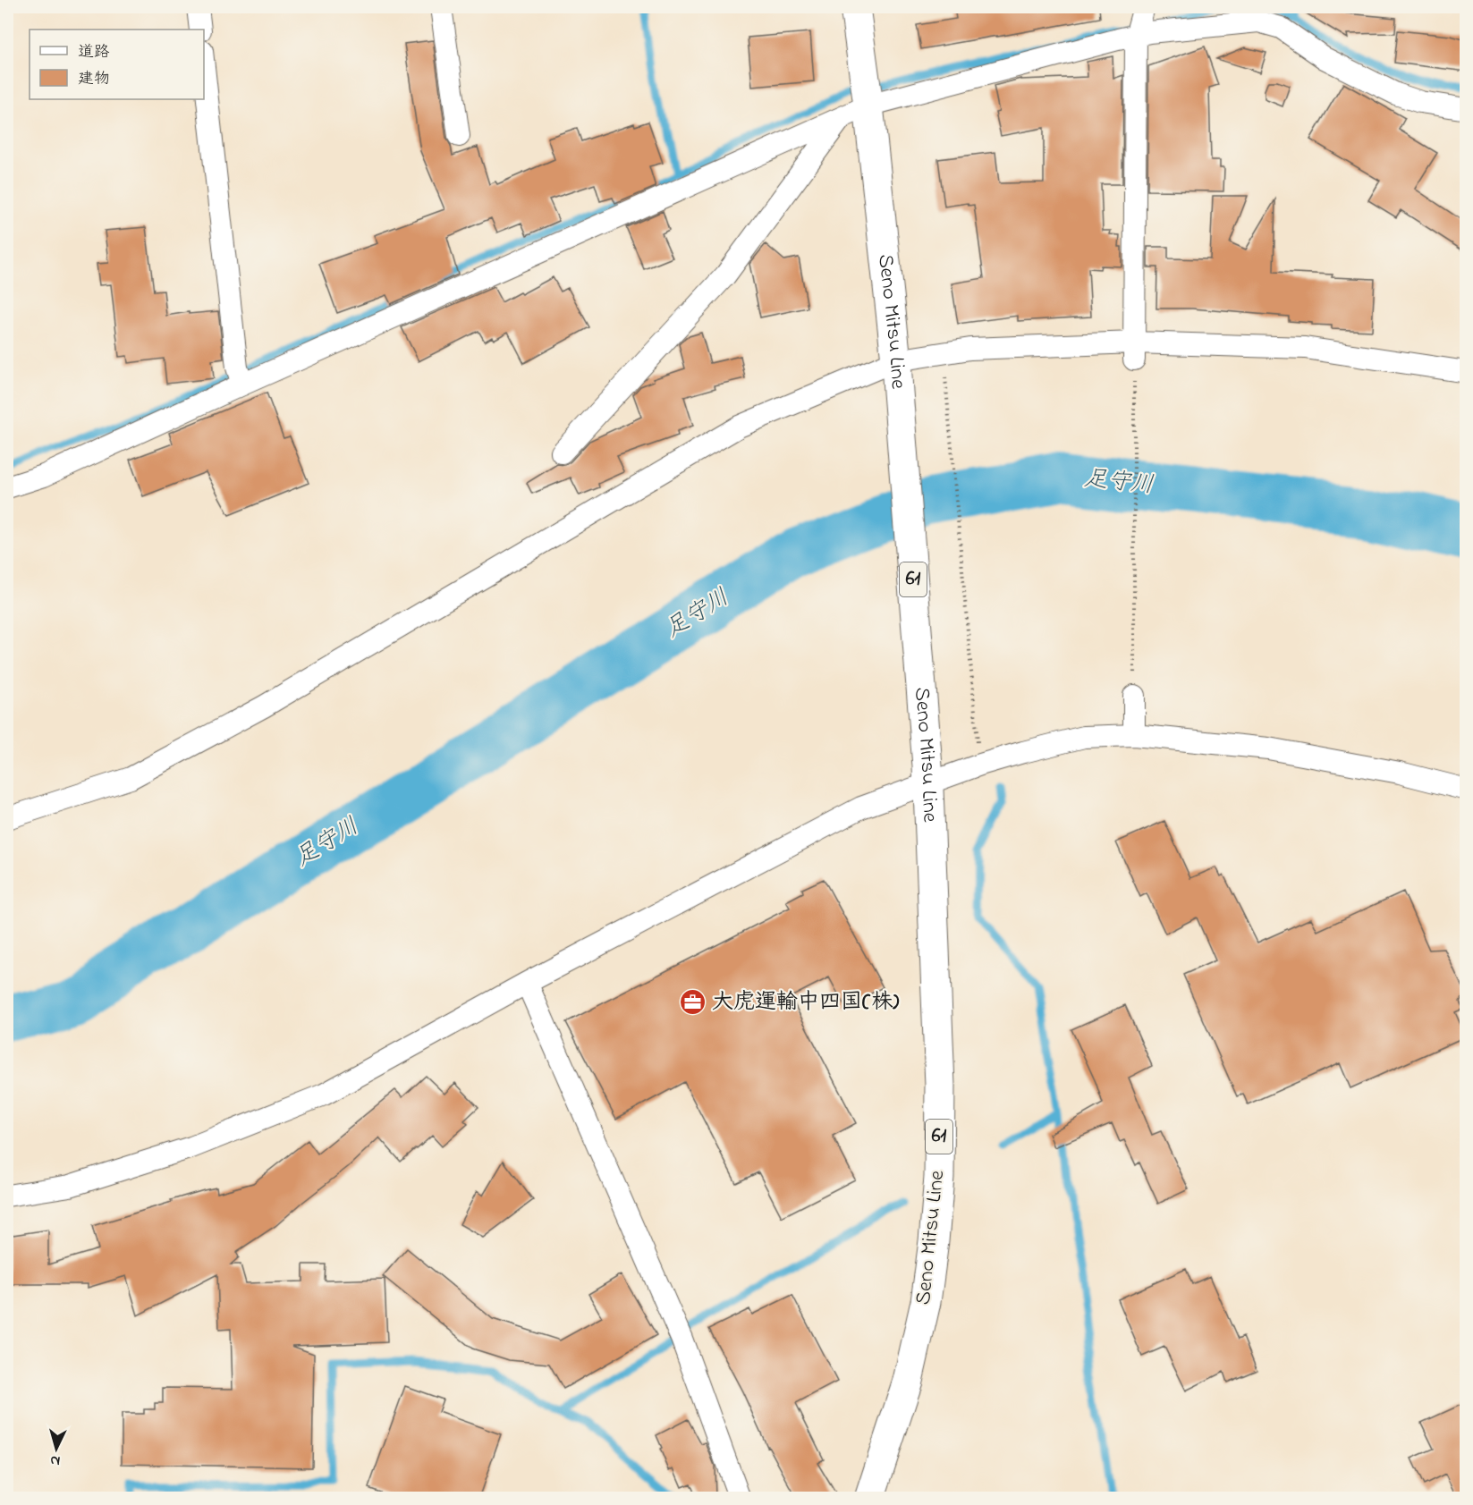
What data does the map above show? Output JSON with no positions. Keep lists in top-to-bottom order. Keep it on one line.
{"streets":{"main road":["Seno Mitsu Line","61"]},"water":["足守川"],"places":{"office":["大虎運輸中四国(株)"]},"legend":["道路","建物"],"north":"bottom"}
